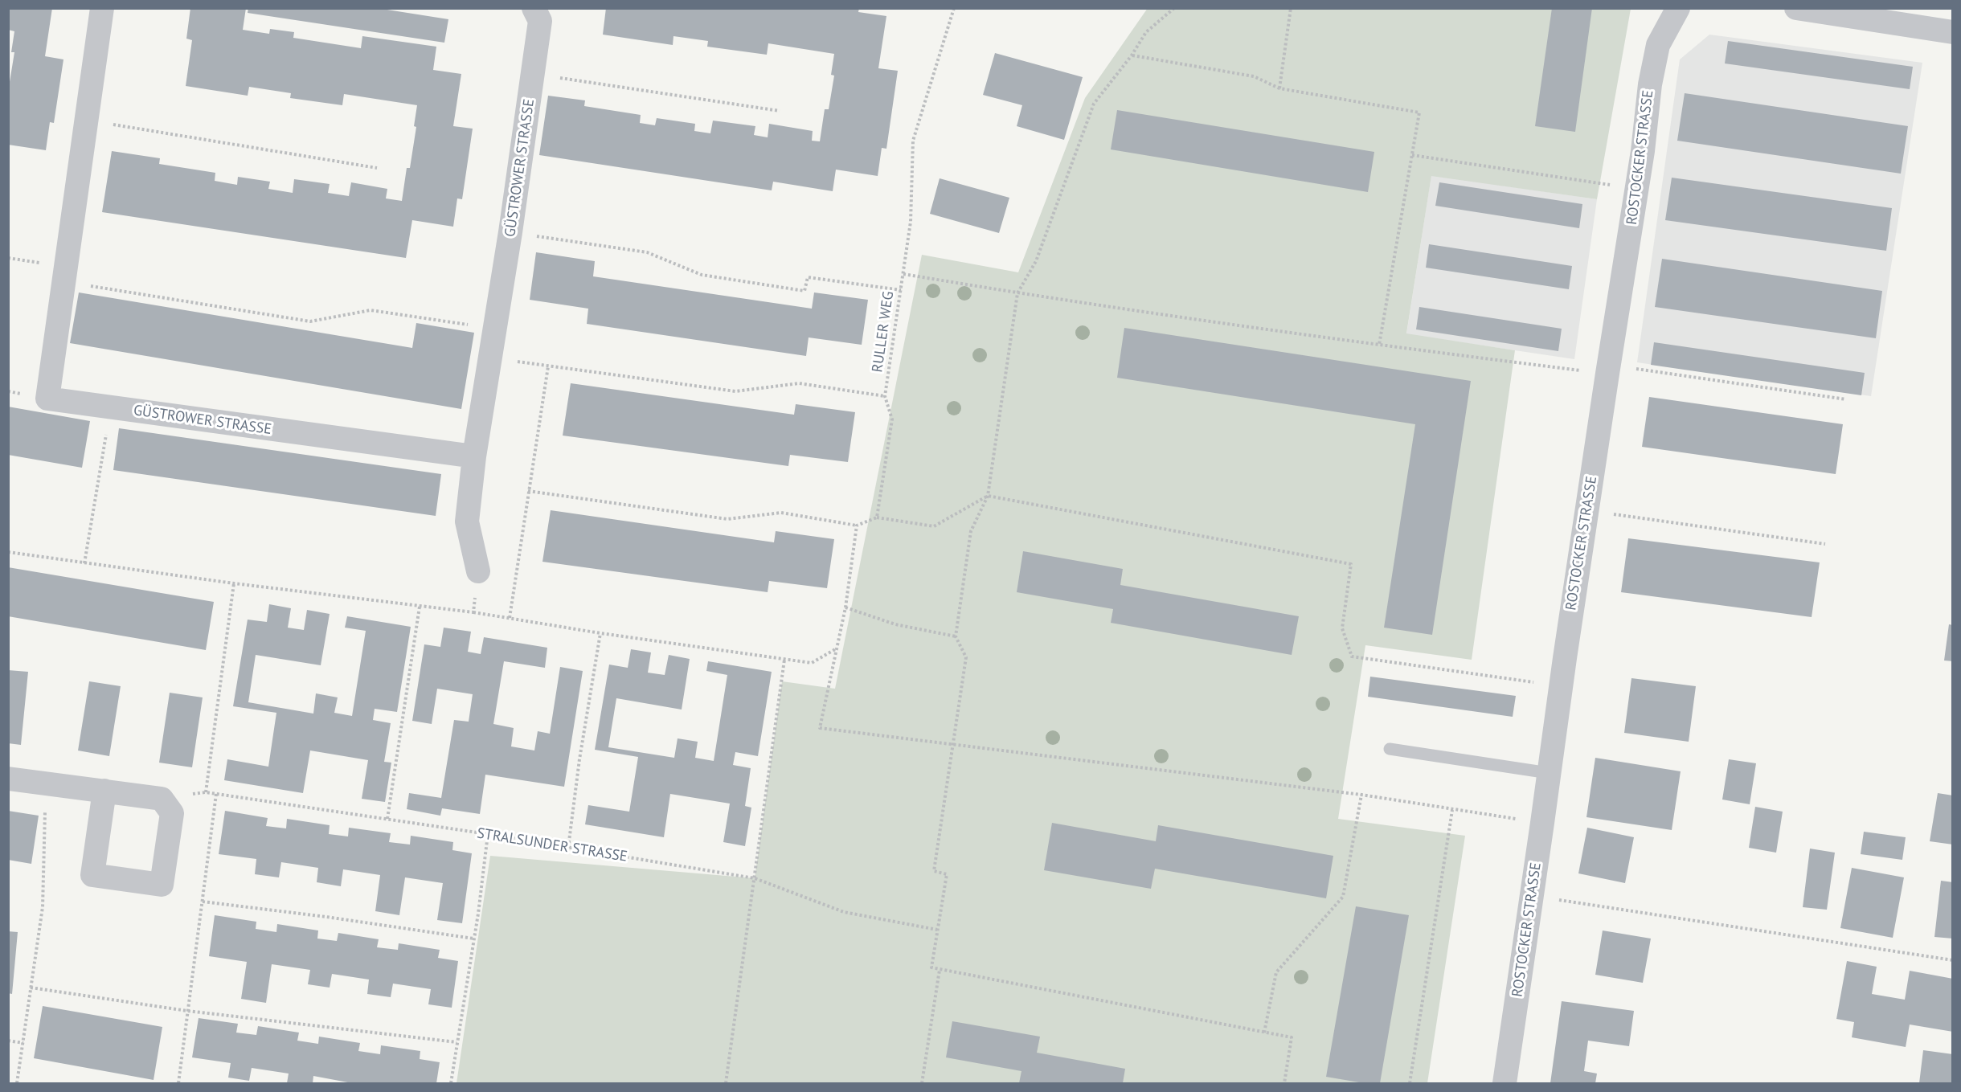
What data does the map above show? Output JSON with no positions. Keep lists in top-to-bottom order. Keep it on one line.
{"streets":{"street":["ROSTOCKER STRASSE","GÜSTROWER STRASSE"],"path":["RULLER WEG","STRALSUNDER STRASSE"]}}
